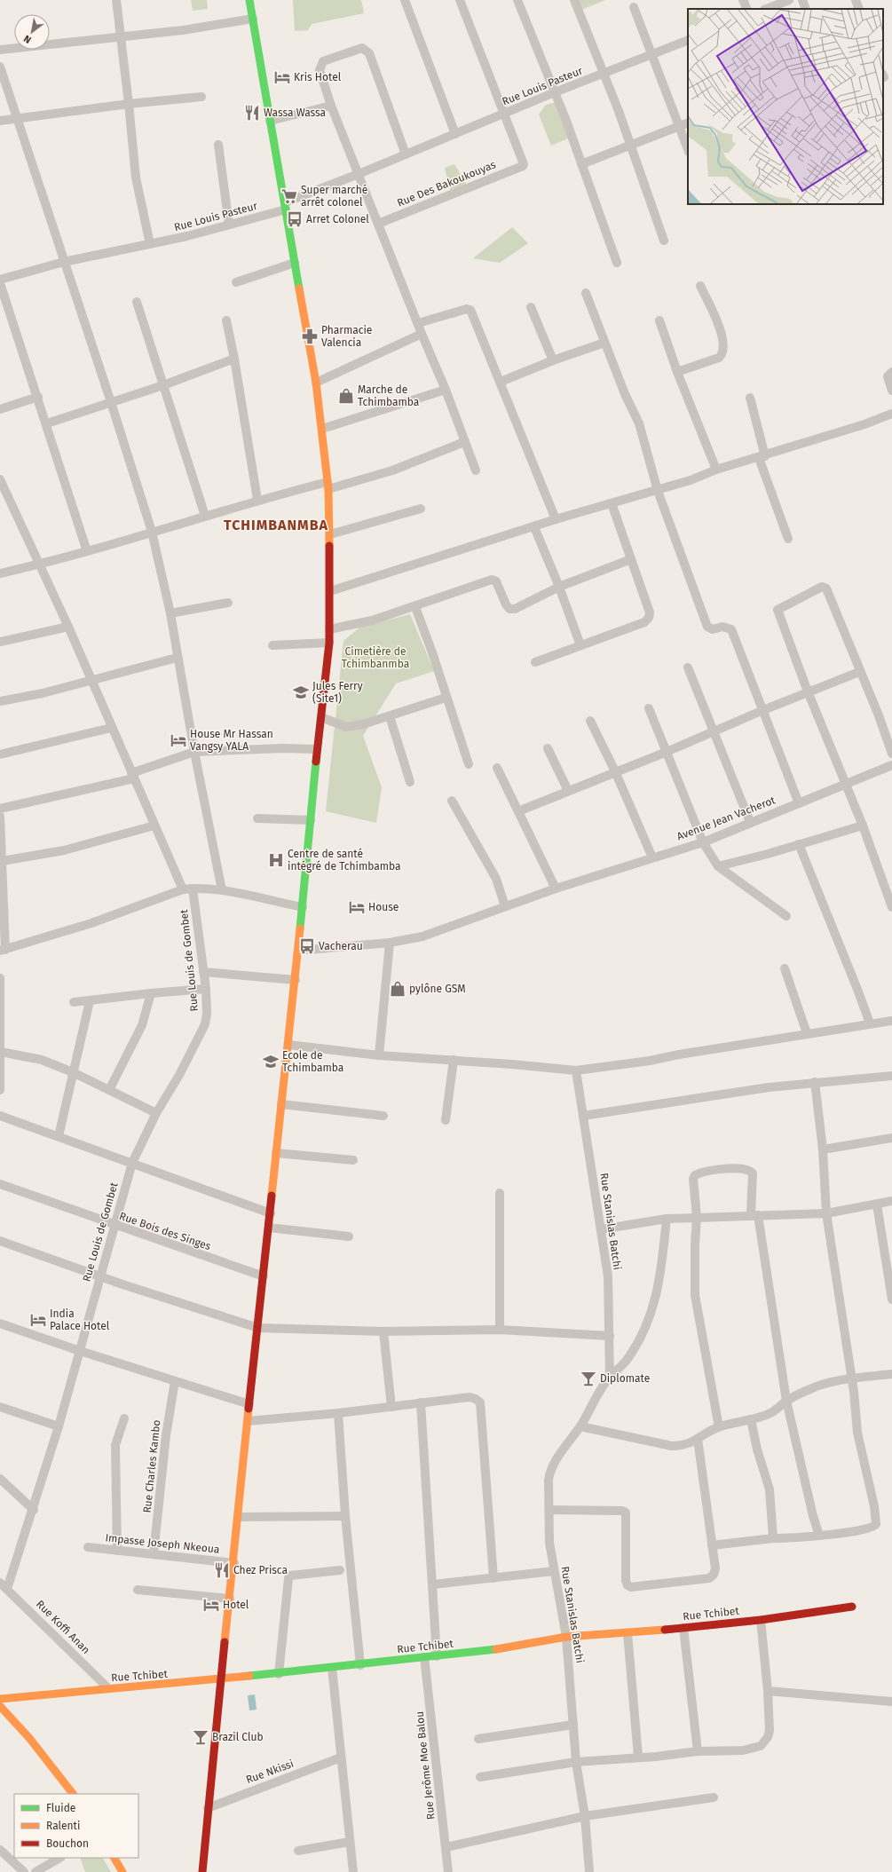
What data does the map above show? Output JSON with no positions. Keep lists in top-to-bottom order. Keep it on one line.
{"streets":{"main road":["Rue Tchibet"],"street":["Rue Louis Pasteur","Rue Des Bakoukouyas","Avenue Jean Vacherot","Rue Louis de Gombet","Rue Stanislas Batchi","Rue Bois des Singes","Rue Charles Kambo","Impasse Joseph Nkeoua","Rue Koffi Anan","Rue Jerôme Moe Balou","Rue Nkissi"]},"crossings":[["Rue Louis Pasteur","Rue Des Bakoukouyas"],["Rue Louis de Gombet","Rue Bois des Singes"],["Rue Louis de Gombet","Rue Koffi Anan"],["Rue Stanislas Batchi","Rue Tchibet"],["Rue Charles Kambo","Impasse Joseph Nkeoua"],["Rue Tchibet","Rue Koffi Anan"],["Rue Tchibet","Rue Jerôme Moe Balou"]],"districts":["TCHIMBANMBA"],"parks":["Cimetière de Tchimbanmba"],"places":{"hotel":["Kris Hotel","House Mr Hassan Vangsy YALA","House","India Palace Hotel","Hotel"],"restaurant":["Wassa Wassa","Chez Prisca"],"supermarket":["Super marché arrêt colonel"],"bus stop":["Arret Colonel","Vacherau"],"pharmacy":["Pharmacie Valencia"],"shop":["Marche de Tchimbamba","pylône GSM"],"school or university":["Jules Ferry (Site1)","Ecole de Tchimbamba"],"hospital":["Centre de santé intégré de Tchimbamba"],"bar":["Diplomate","Brazil Club"]},"legend":["Fluide","Ralenti","Bouchon"],"north":"bottom left"}
